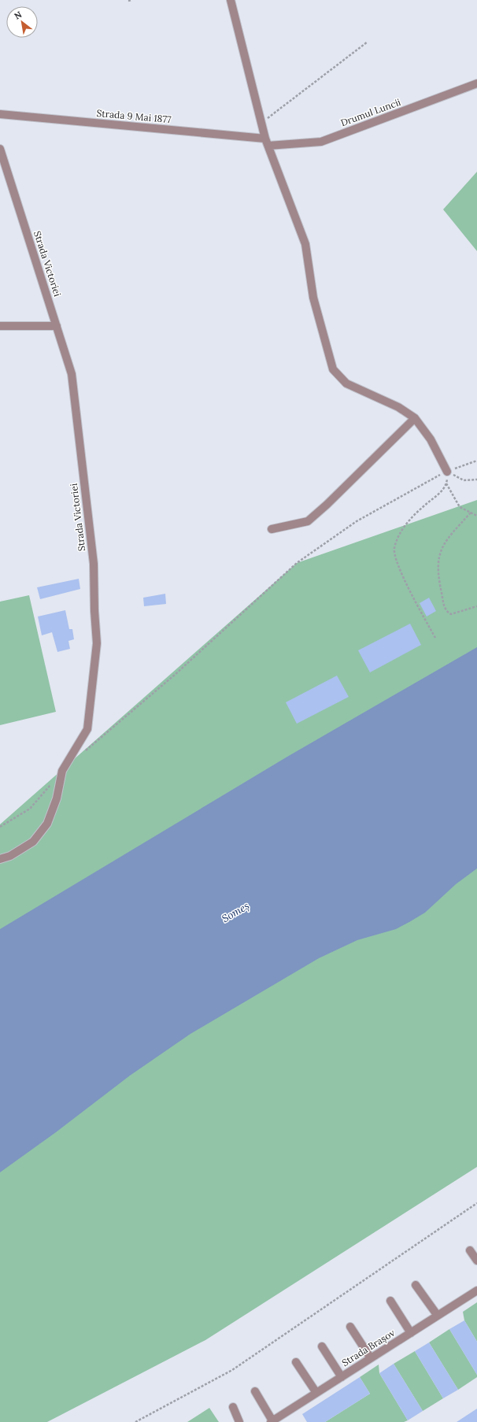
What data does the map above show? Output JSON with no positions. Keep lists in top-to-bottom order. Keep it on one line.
{"streets":{"street":["Drumul Luncii","Strada 9 Mai 1877","Strada Victoriei","Strada Brașov"]},"crossings":[["Drumul Luncii","Strada 9 Mai 1877"]],"water":["Someș"],"north":"top left"}
